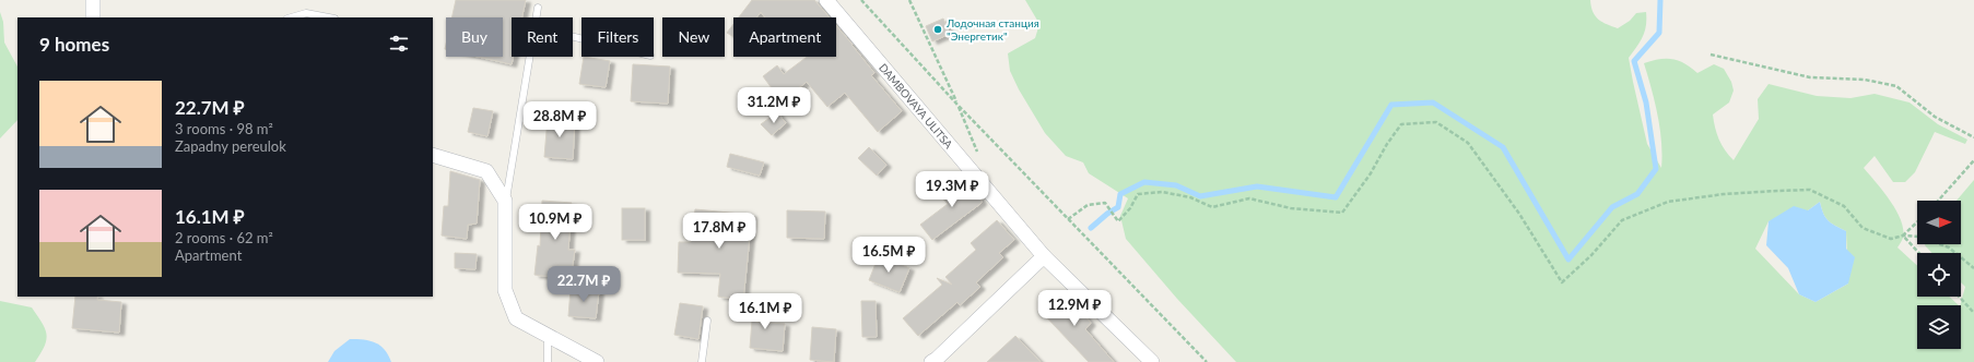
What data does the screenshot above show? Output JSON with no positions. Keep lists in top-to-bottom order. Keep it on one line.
{"streets":{"street":["DAMBOVAYA ULITSA"]},"places":["Лодочная станция \"Энергетик\""],"north":"right","page":{"chip":["Buy","Rent","Filters","New","Apartment"],"heading":"9 homes","list":[{"name":"22.7M ₽","note":"3 rooms · 98 m² · Zapadny pereulok"},{"name":"16.1M ₽","note":"2 rooms · 62 m² · Apartment"}],"price":["31.2M ₽","28.8M ₽","19.3M ₽","10.9M ₽","17.8M ₽","16.5M ₽","22.7M ₽","12.9M ₽","16.1M ₽"]}}
